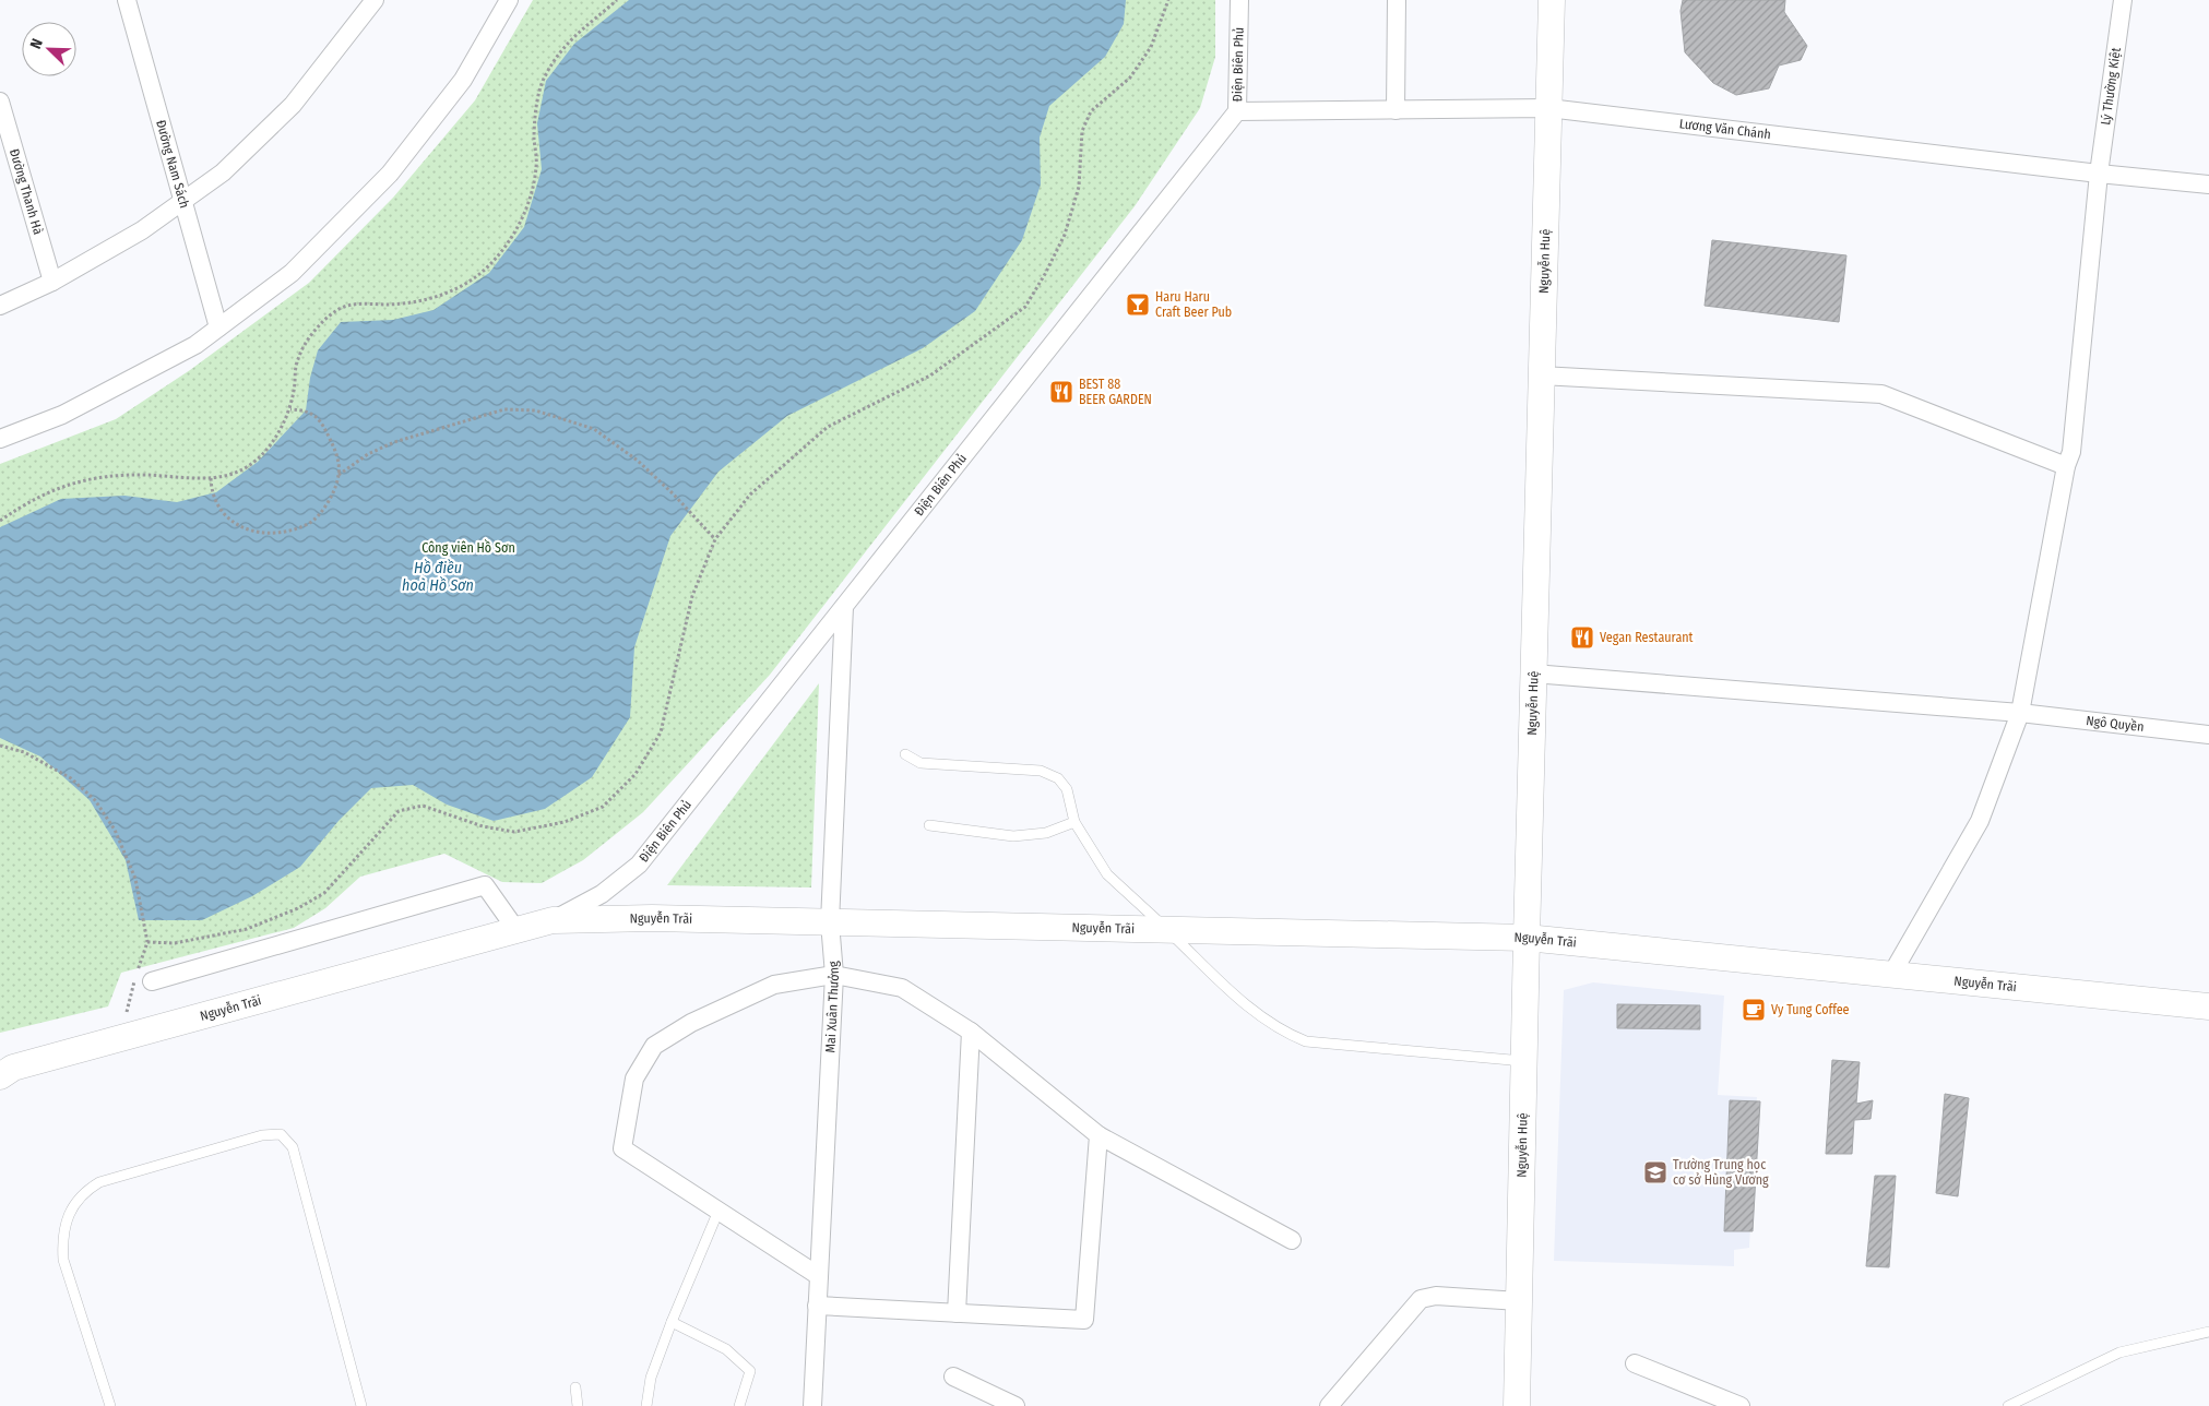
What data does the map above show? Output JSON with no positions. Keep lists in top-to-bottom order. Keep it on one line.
{"streets":{"street":["Điện Biên Phủ","Lý Thường Kiệt","Lương Văn Chánh","Đường Nam Sách","Đường Thanh Hà","Nguyễn Huệ","Ngô Quyền","Nguyễn Trãi","Mai Xuân Thưởng"]},"crossings":[["Điện Biên Phủ","Lương Văn Chánh"],["Điện Biên Phủ","Nguyễn Trãi"],["Điện Biên Phủ","Mai Xuân Thưởng"],["Lý Thường Kiệt","Lương Văn Chánh"],["Lý Thường Kiệt","Ngô Quyền"],["Lý Thường Kiệt","Nguyễn Trãi"],["Lương Văn Chánh","Nguyễn Huệ"],["Nguyễn Huệ","Ngô Quyền"],["Nguyễn Huệ","Nguyễn Trãi"],["Nguyễn Trãi","Mai Xuân Thưởng"]],"water":["Hồ điều hoà Hồ Sơn"],"parks":["Công viên Hồ Sơn"],"places":{"bar":["Haru Haru Craft Beer Pub"],"restaurant":["BEST 88 BEER GARDEN","Vegan Restaurant"],"cafe":["Vy Tung Coffee"],"school or university":["Trường Trung học cơ sở Hùng Vương"]},"north":"top left"}
